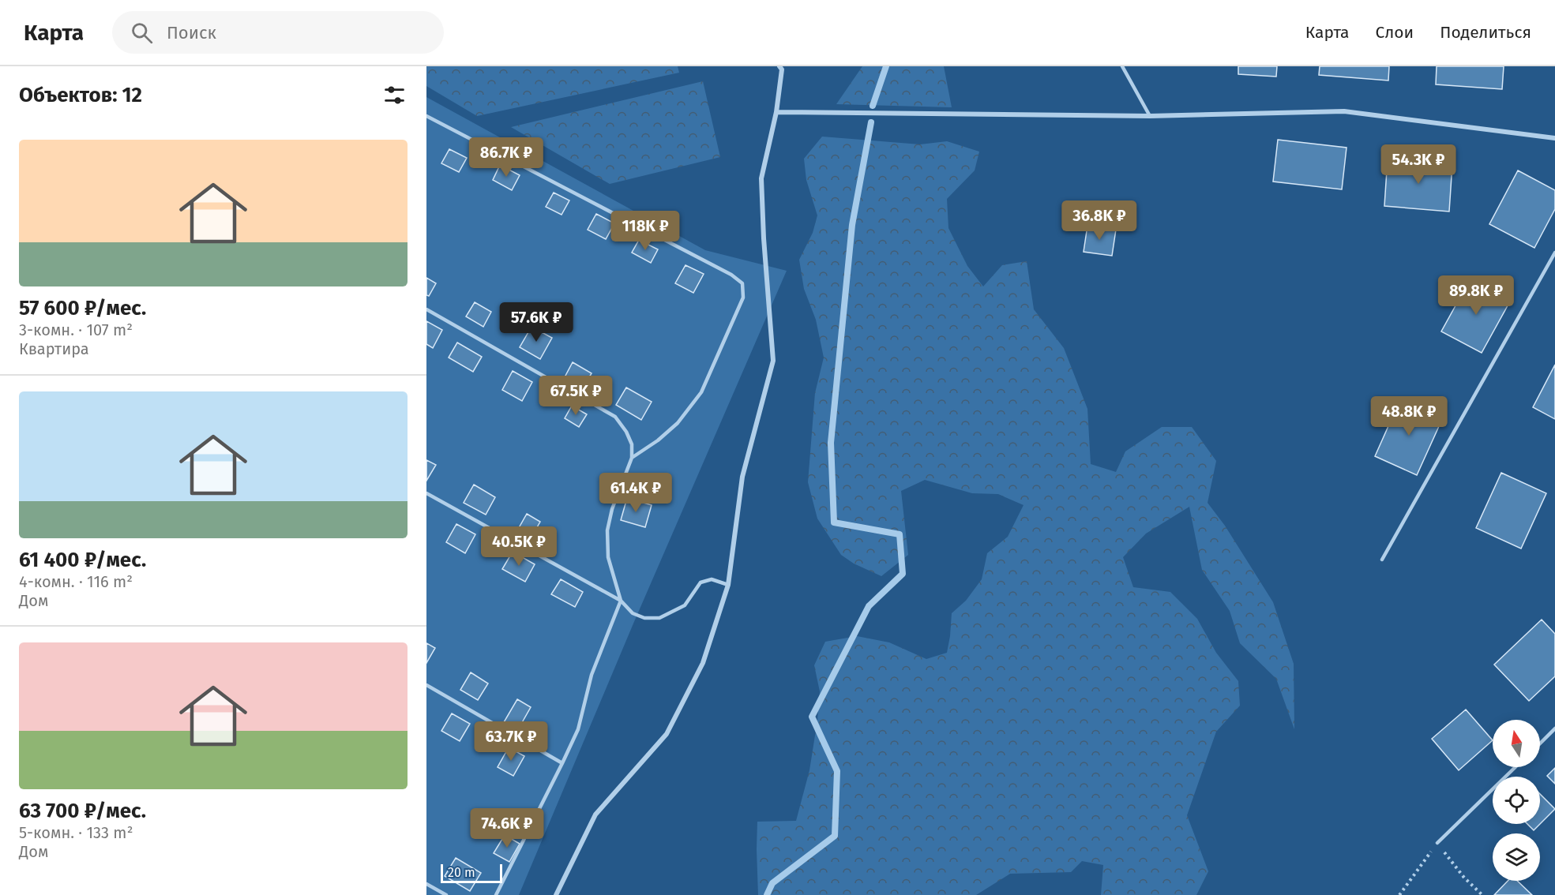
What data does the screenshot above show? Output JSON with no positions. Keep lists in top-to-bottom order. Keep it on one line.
{"scale_bar":"20 m","north":"top","page":{"header":"Карта","search":"Поиск","nav":["Карта","Слои","Поделиться"],"heading":"Объектов: 12","list":[{"name":"57 600 ₽/мес.","note":"3-комн. · 107 m² · Квартира"},{"name":"61 400 ₽/мес.","note":"4-комн. · 116 m² · Дом"},{"name":"63 700 ₽/мес.","note":"5-комн. · 133 m² · Дом"}],"price":["86.7K ₽","54.3K ₽","36.8K ₽","118K ₽","89.8K ₽","57.6K ₽","67.5K ₽","48.8K ₽","61.4K ₽","40.5K ₽","63.7K ₽","74.6K ₽"],"scale":"20 m"}}
